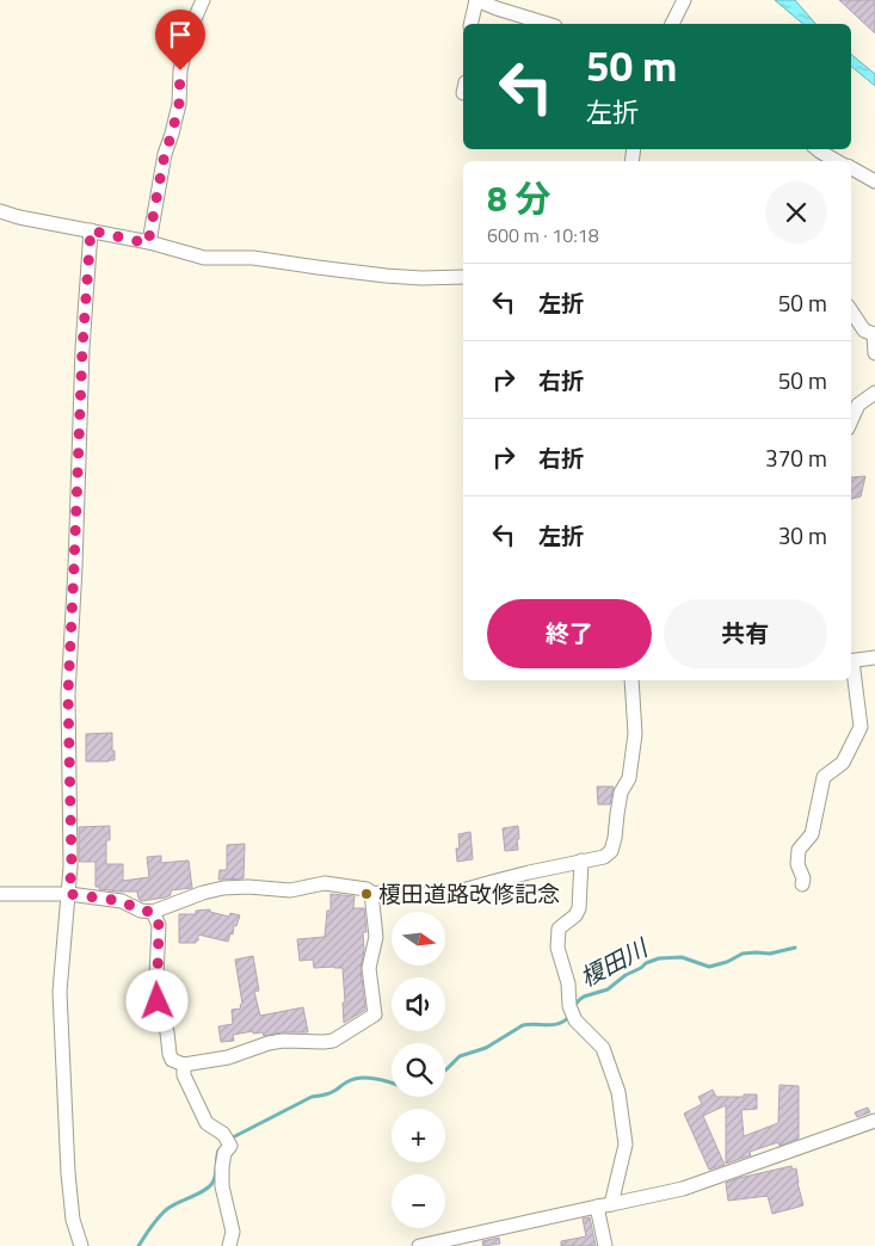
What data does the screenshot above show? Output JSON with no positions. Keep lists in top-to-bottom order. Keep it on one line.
{"water":["榎田川"],"places":["榎田道路改修記念"],"north":"right","page":{"turn":["50 m","左折"],"heading":["8 分","600 m · 10:18"],"list":[{"name":"左折","value":"50 m"},{"name":"右折","value":"50 m"},{"name":"右折","value":"370 m"},{"name":"左折","value":"30 m"}],"buttons":["終了","共有"],"map_buttons":["+","−"]}}
